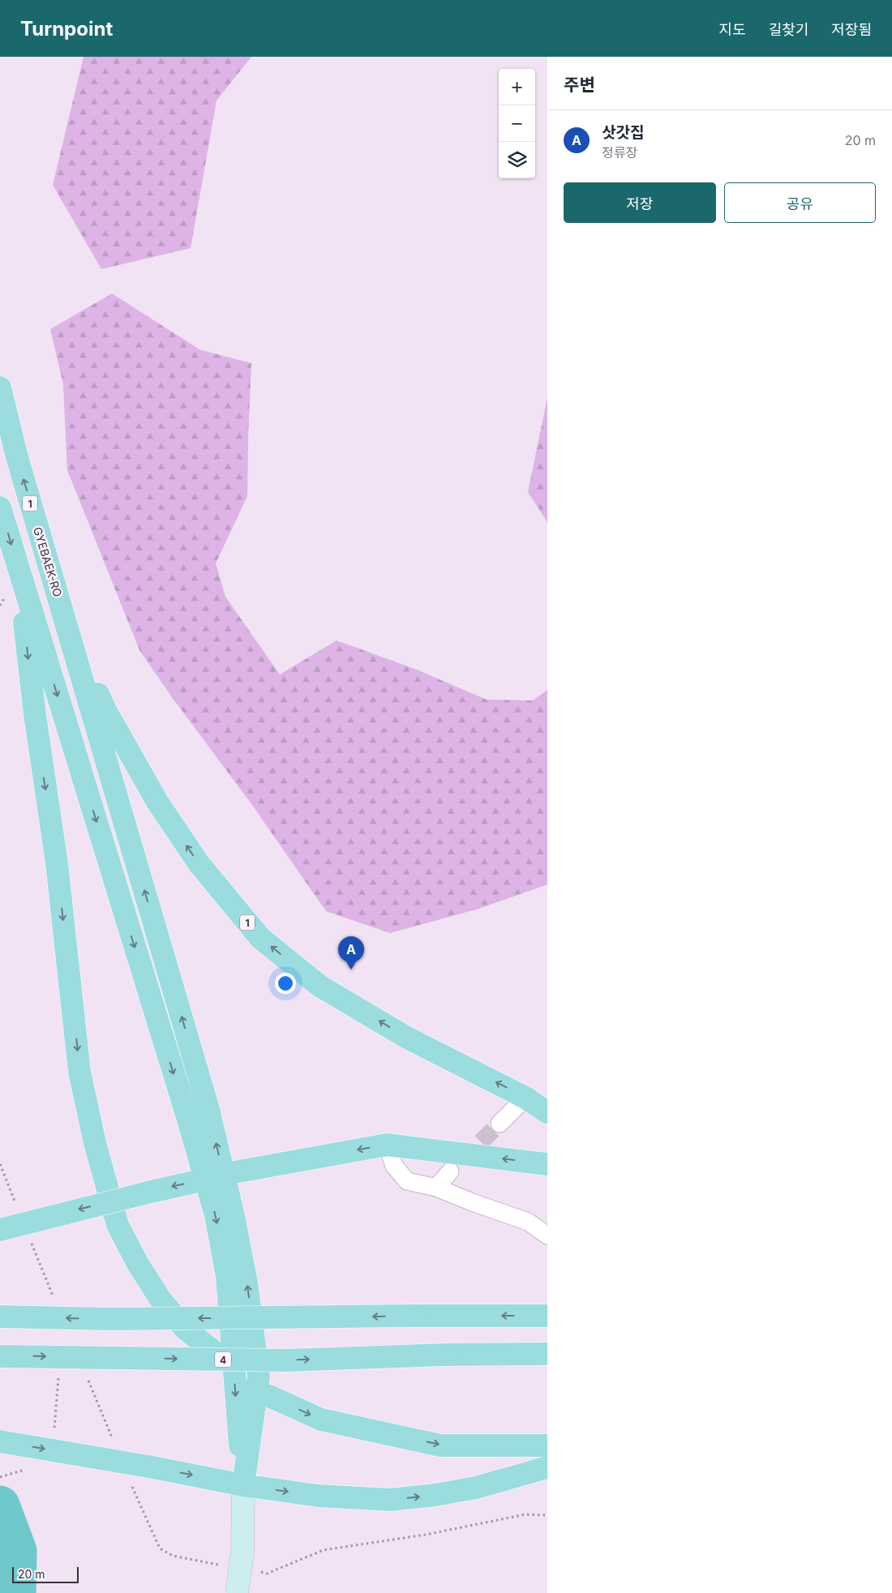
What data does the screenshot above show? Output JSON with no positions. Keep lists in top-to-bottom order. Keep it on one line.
{"streets":{"main road":["1","GYEBAEK-RO","4"]},"crossings":[["1","GYEBAEK-RO"]],"scale_bar":"20 m","page":{"header":"Turnpoint","nav":["지도","길찾기","저장됨"],"heading":"주변","map_buttons":["+","−"],"list":[{"mark":"A","name":"삿갓집","note":"정류장","value":"20 m"}],"buttons":["저장","공유"],"pins":"A","scale":"20 m"}}
